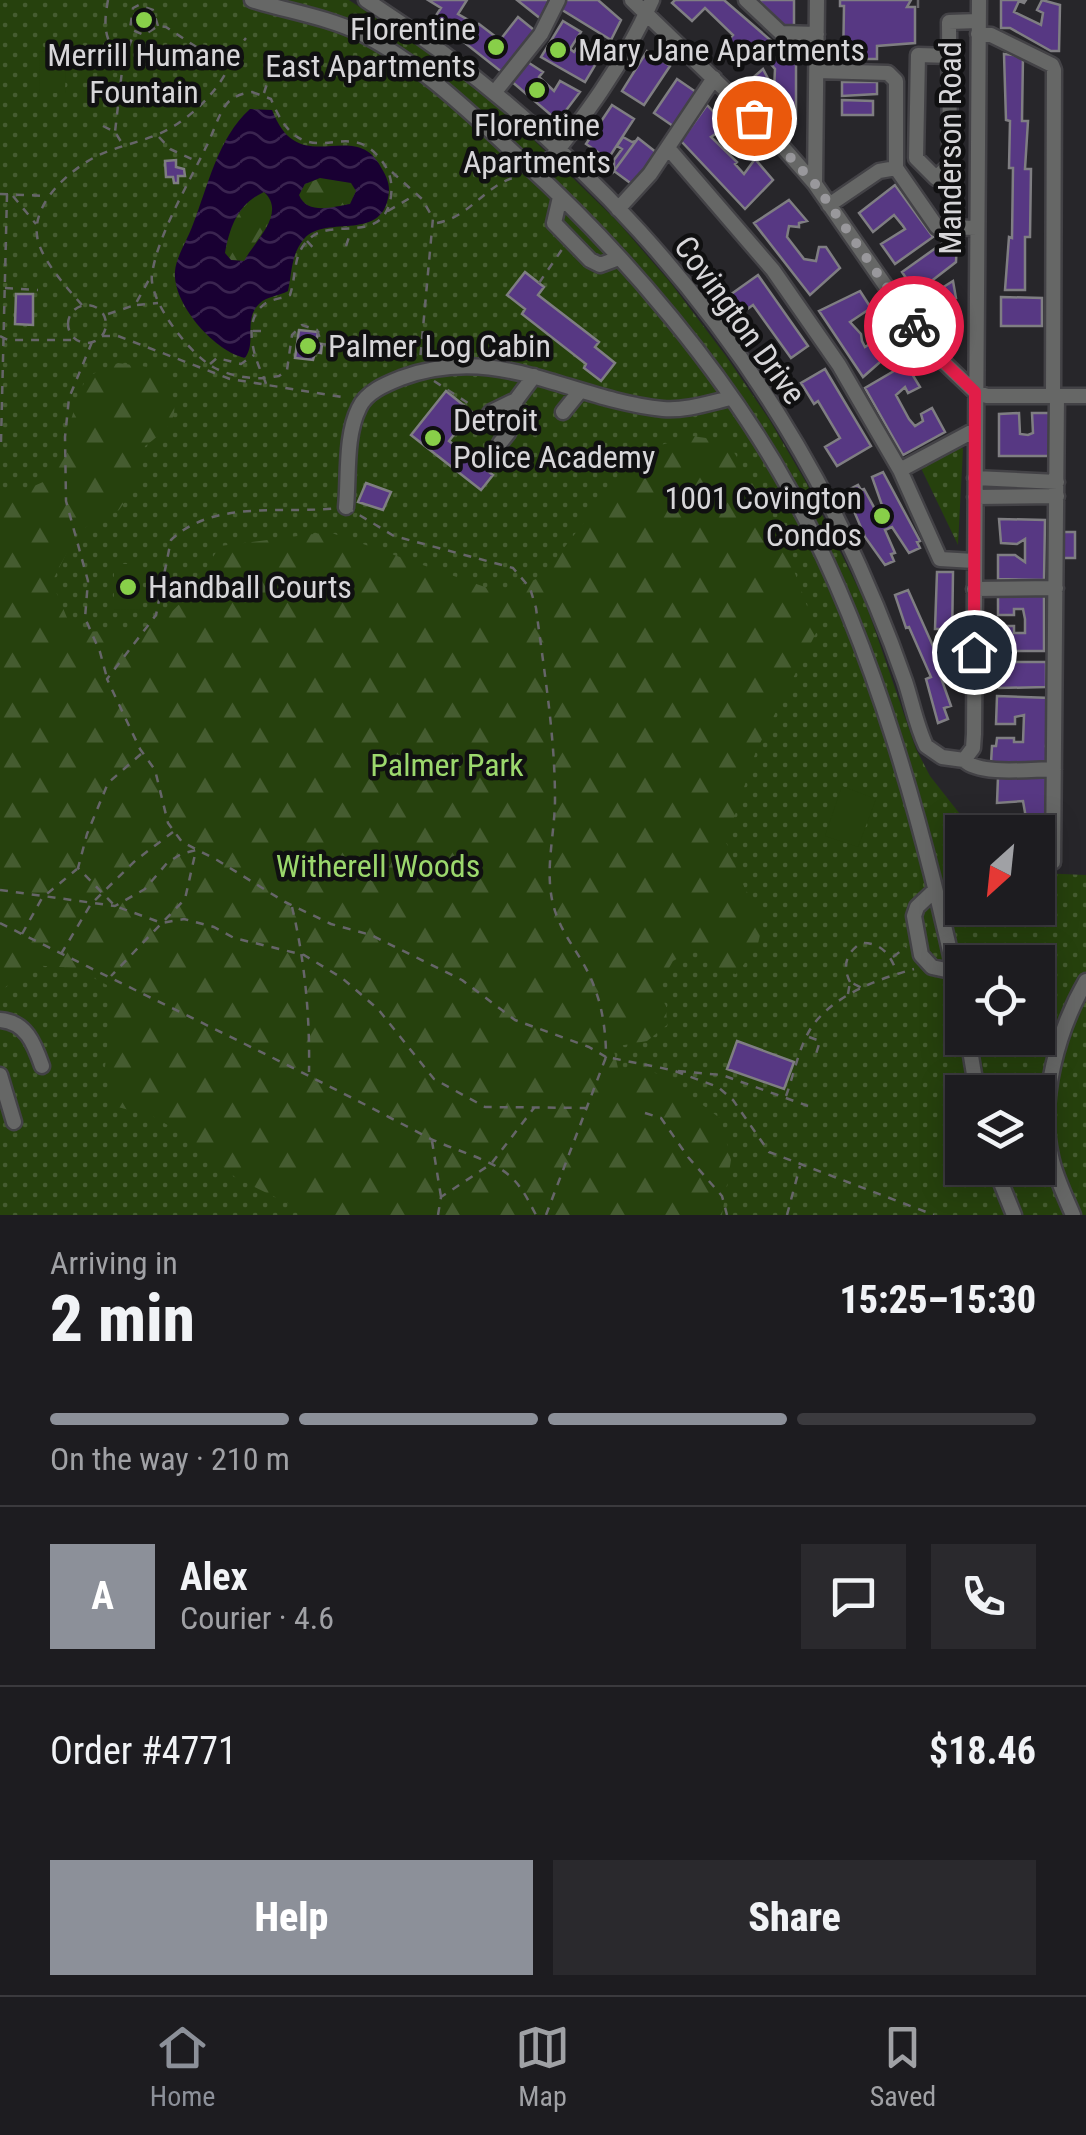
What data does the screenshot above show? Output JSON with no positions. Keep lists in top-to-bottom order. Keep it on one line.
{"streets":{"street":["Manderson Road","Covington Drive"]},"crossings":[["Manderson Road","Covington Drive"]],"parks":["Palmer Park","Witherell Woods"],"places":["Merrill Humane Fountain","Florentine East Apartments","Mary Jane Apartments","Florentine Apartments","Palmer Log Cabin","Detroit Police Academy","1001 Covington Condos","Handball Courts"],"north":"bottom left","page":{"heading":["2 min","Arriving in","15:25–15:30"],"panel":["Alex","Courier · 4.6","Order #4771","$18.46"],"bar":"On the way · 210 m","round":"A","buttons":["Help","Share"],"tabs":["Home","Map","Saved"]}}
